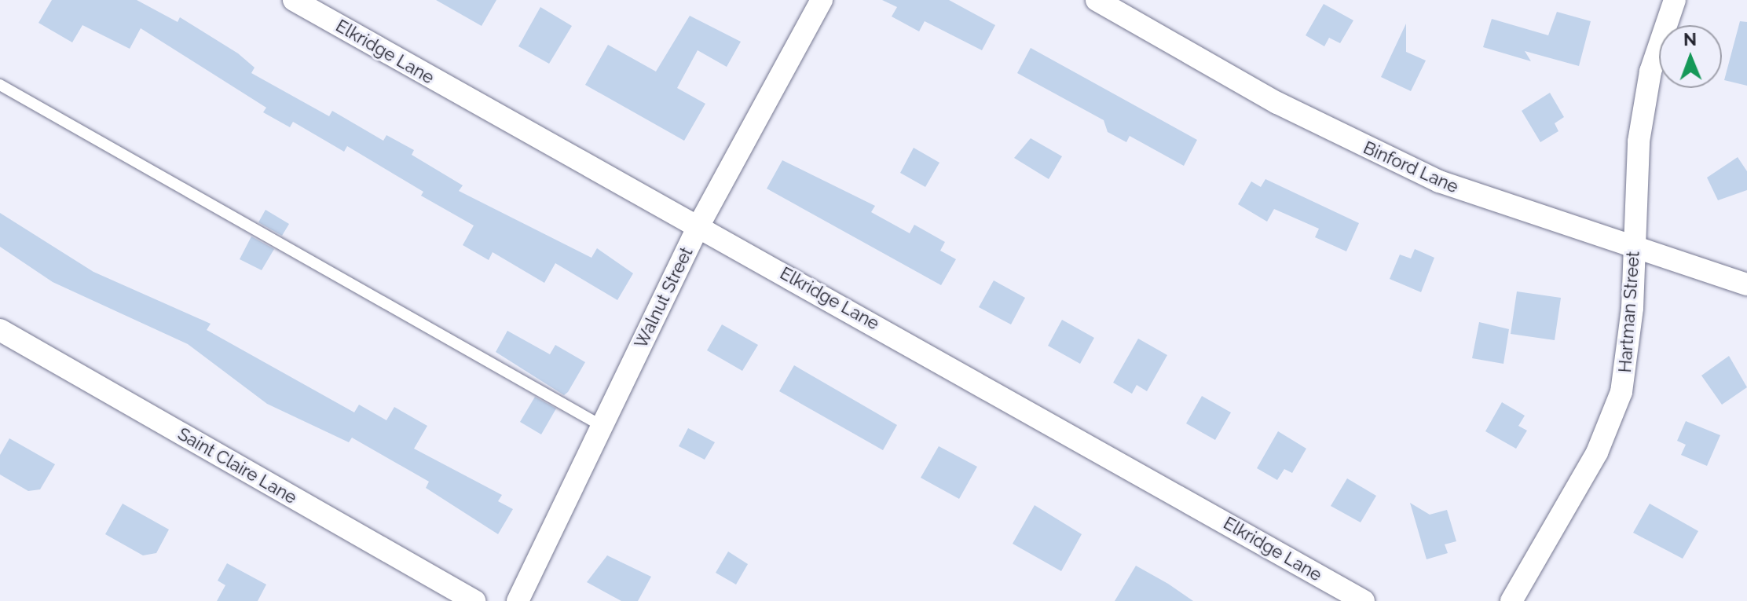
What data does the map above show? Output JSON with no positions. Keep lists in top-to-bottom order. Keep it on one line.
{"streets":{"street":["Elkridge Lane","Binford Lane","Walnut Street","Hartman Street","Saint Claire Lane"]},"crossings":[["Elkridge Lane","Walnut Street"],["Binford Lane","Hartman Street"]],"north":"top"}
